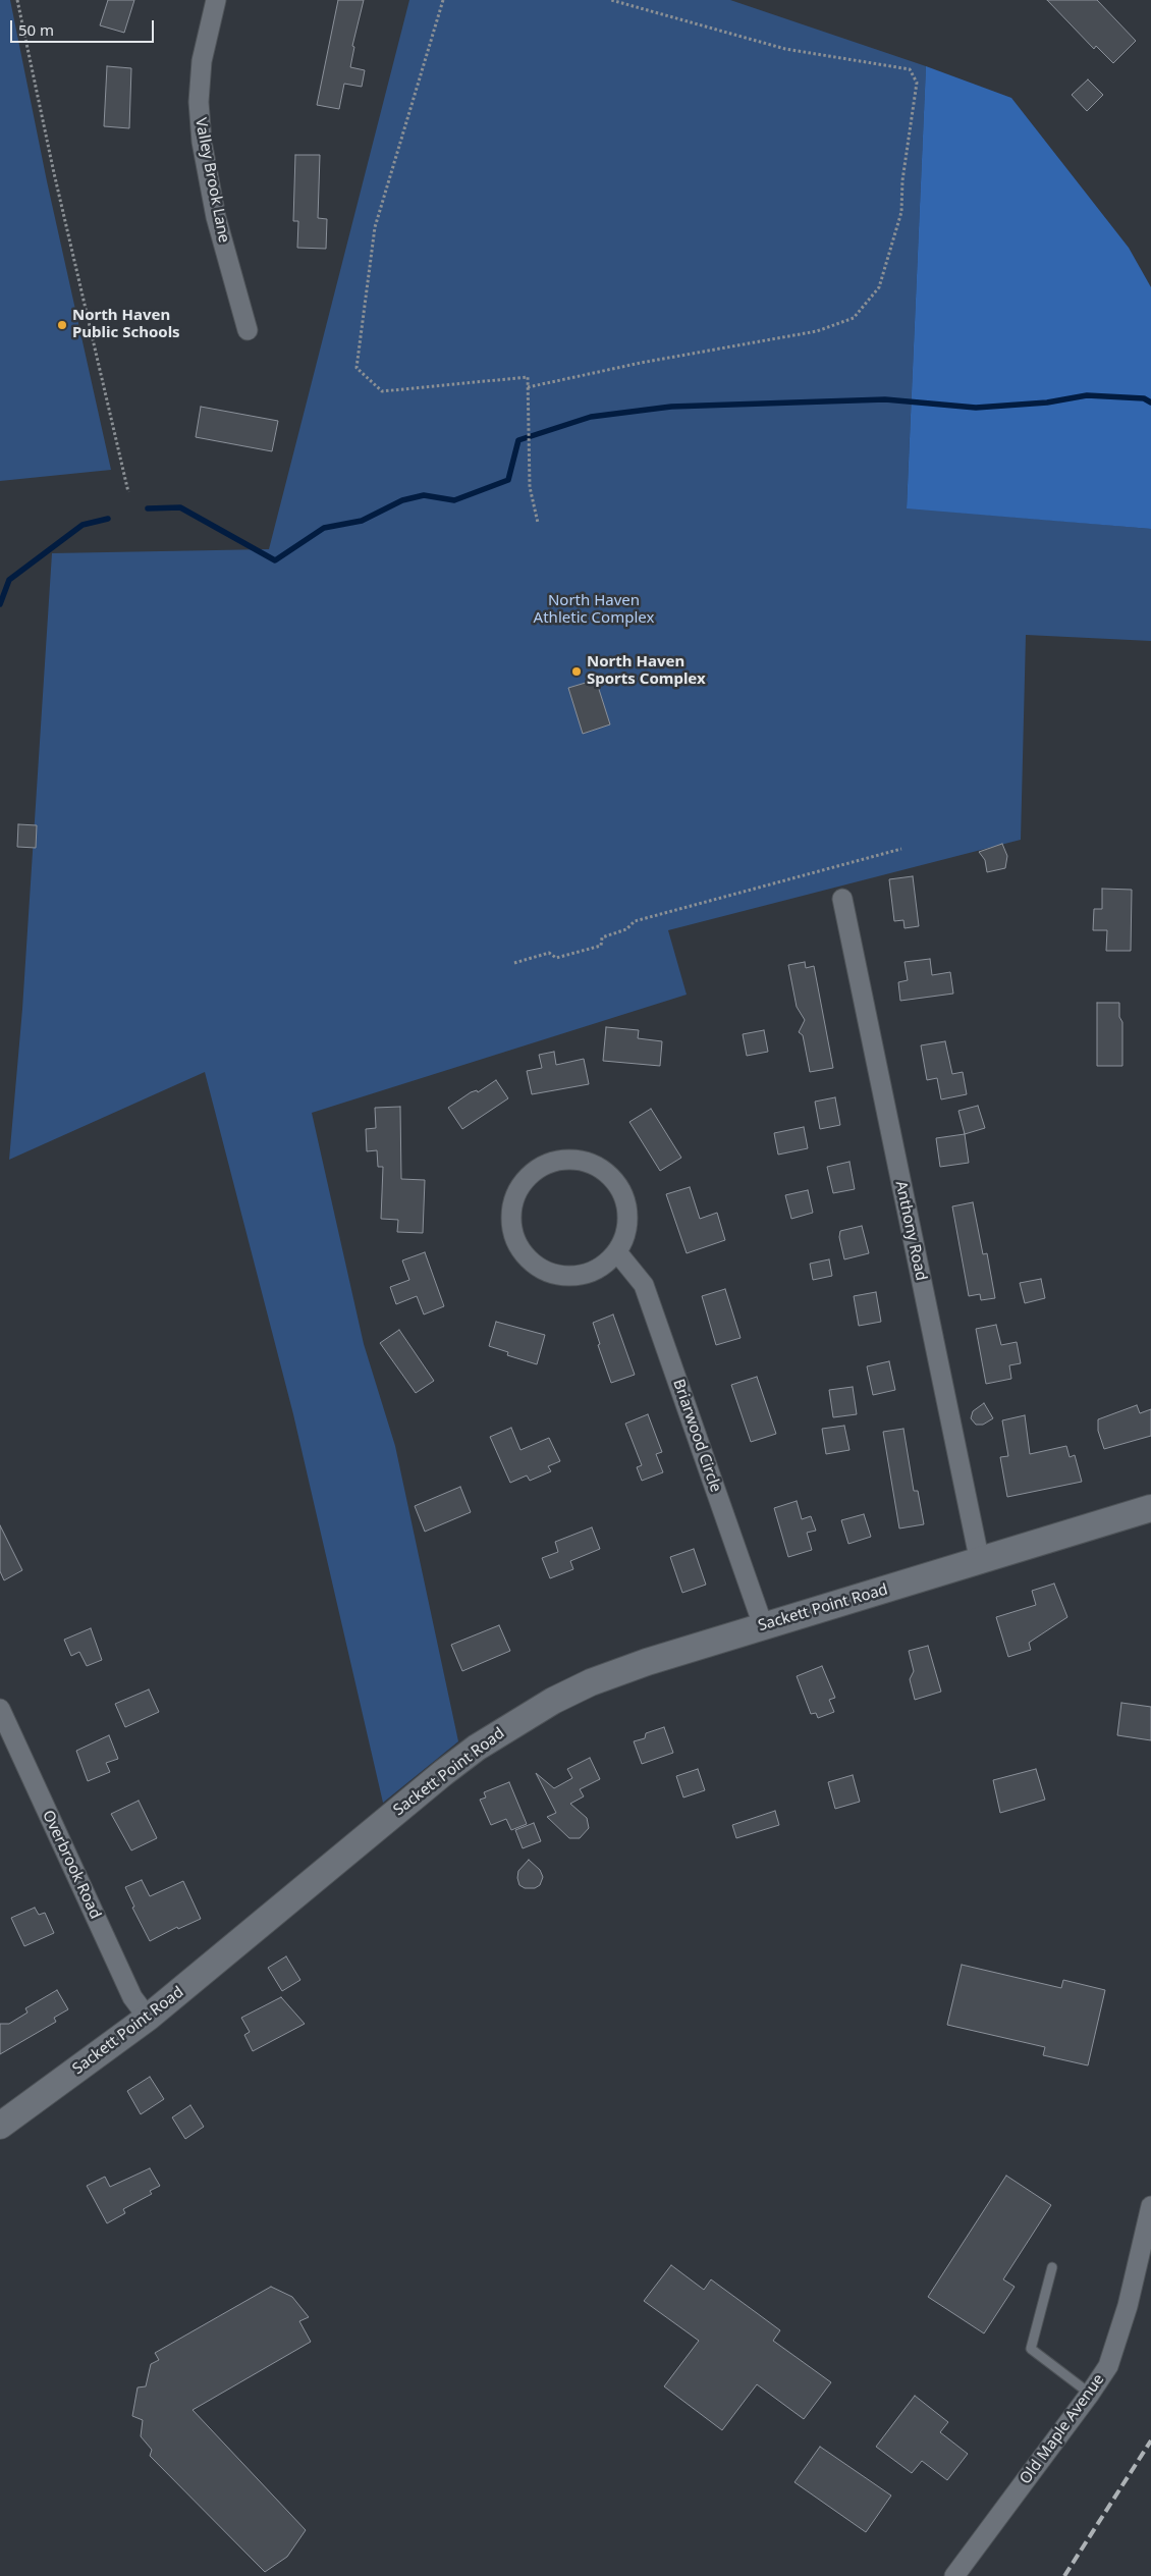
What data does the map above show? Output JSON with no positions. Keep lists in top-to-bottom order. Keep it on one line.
{"streets":{"street":["Valley Brook Lane","Anthony Road","Briarwood Circle","Sackett Point Road","Overbrook Road","Old Maple Avenue"]},"crossings":[["Anthony Road","Sackett Point Road"],["Briarwood Circle","Sackett Point Road"],["Sackett Point Road","Overbrook Road"]],"parks":["North Haven Athletic Complex"],"places":["North Haven Public Schools","North Haven Sports Complex"],"scale_bar":"50 m"}
